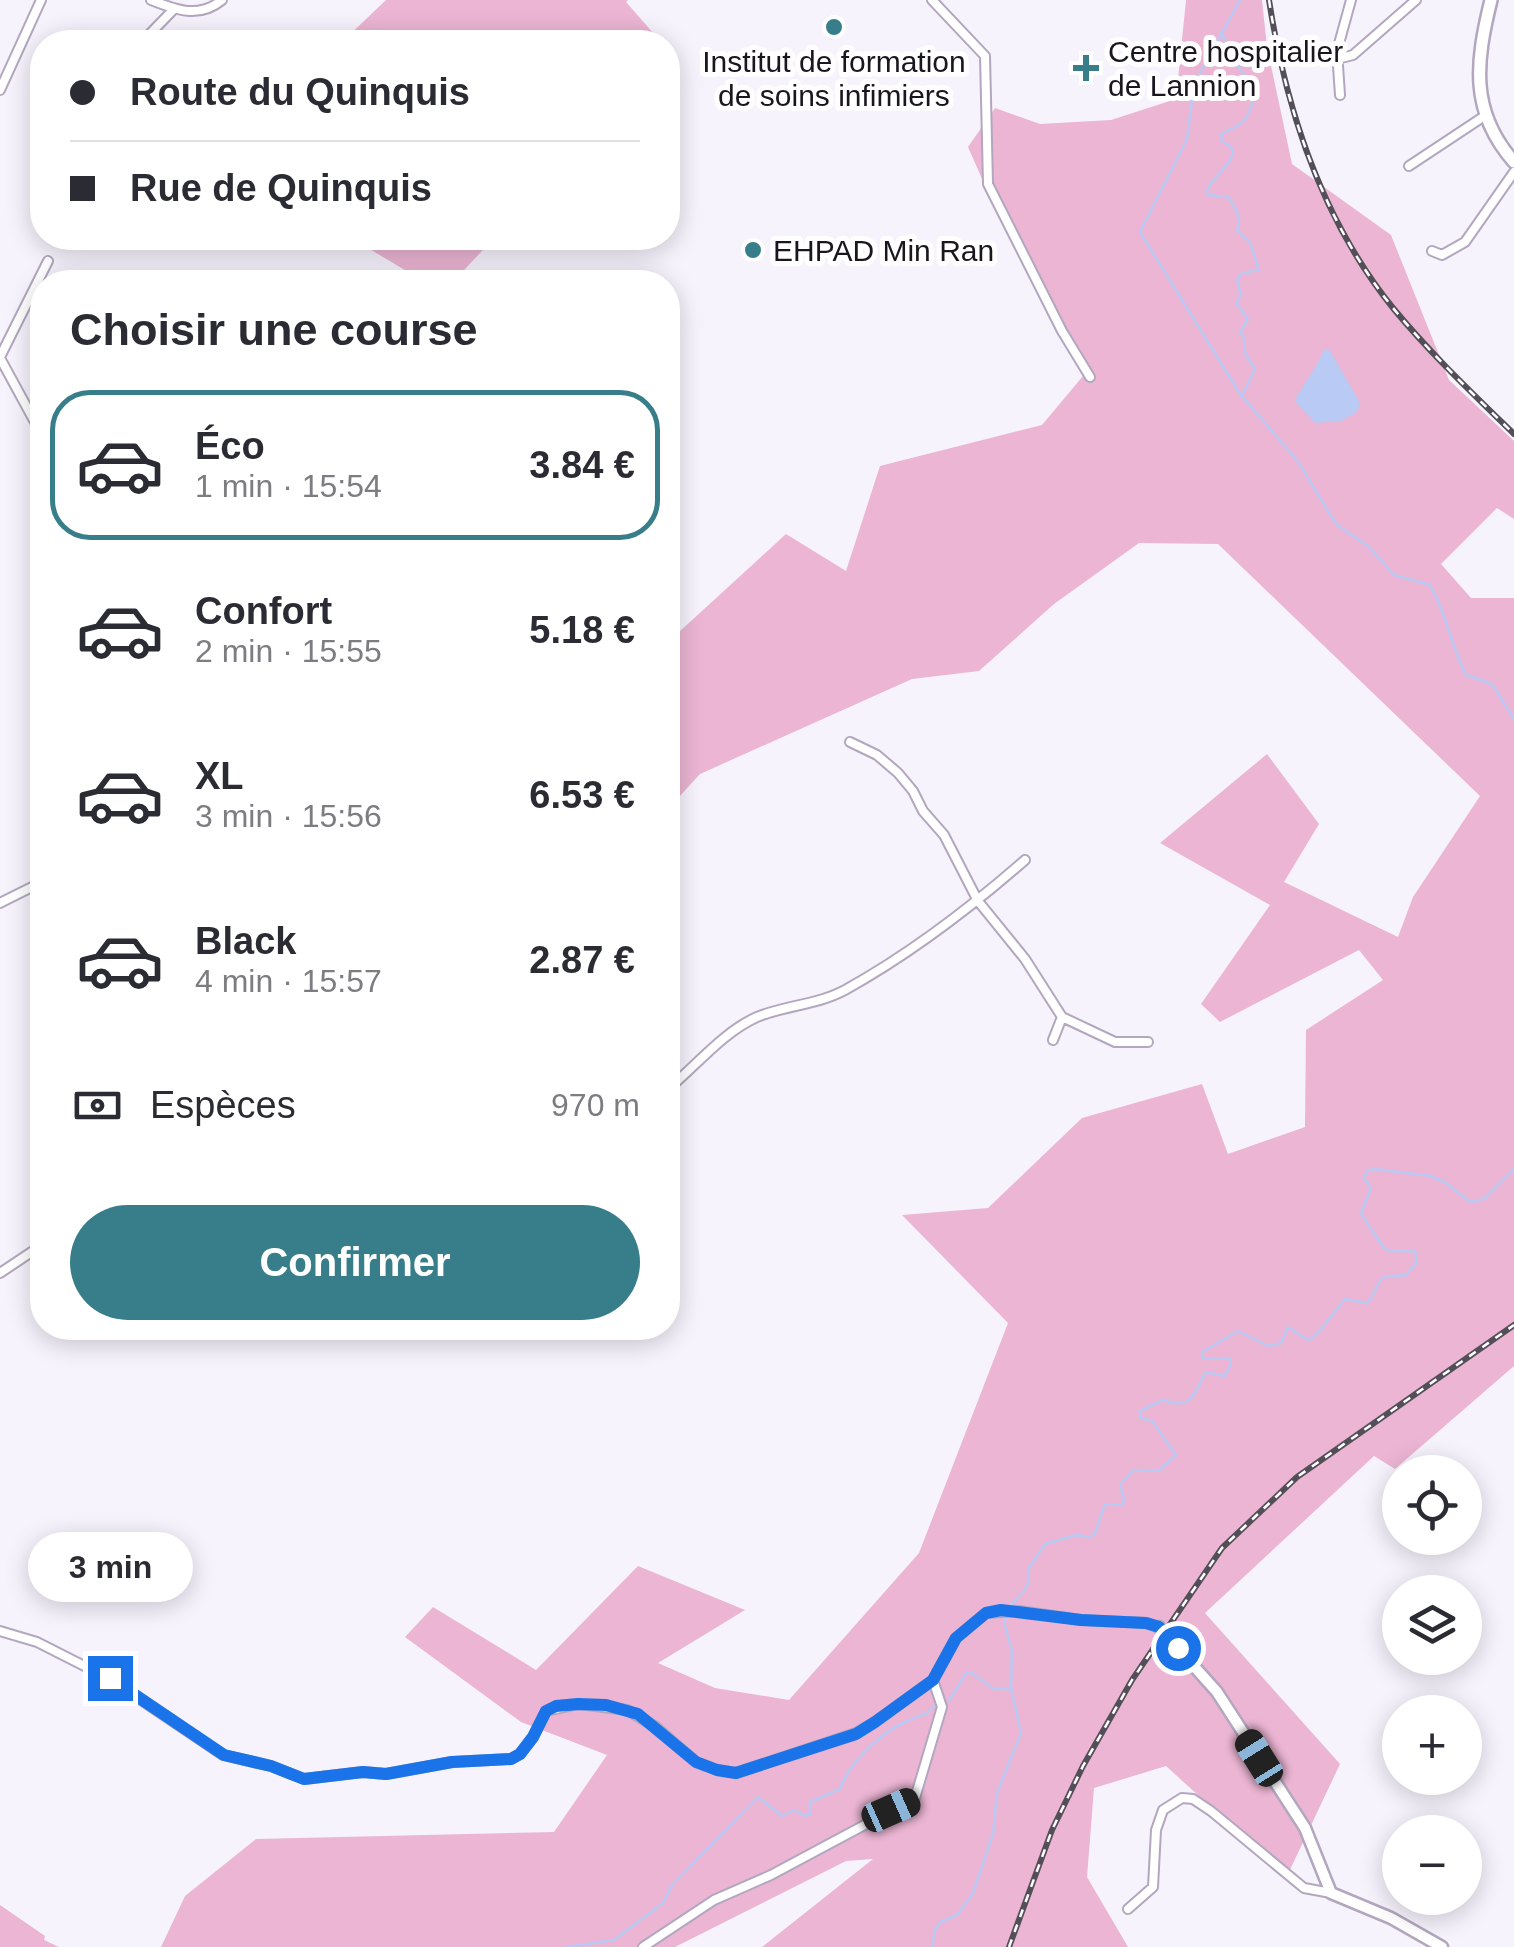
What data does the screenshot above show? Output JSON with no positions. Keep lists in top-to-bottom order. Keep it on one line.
{"places":{"other":["Institut de formation de soins infimiers","EHPAD Min Ran"],"health":["Centre hospitalier de Lannion"]},"page":{"banner":["Route du Quinquis","Rue de Quinquis"],"heading":"Choisir une course","list":[{"name":"Éco","note":"1 min · 15:54","value":"3.84 €"},{"name":"Confort","note":"2 min · 15:55","value":"5.18 €"},{"name":"XL","note":"3 min · 15:56","value":"6.53 €"},{"name":"Black","note":"4 min · 15:57","value":"2.87 €"}],"pay":["Espèces","970 m"],"buttons":"Confirmer","map_buttons":["+","−"],"bubble":"3 min"}}
